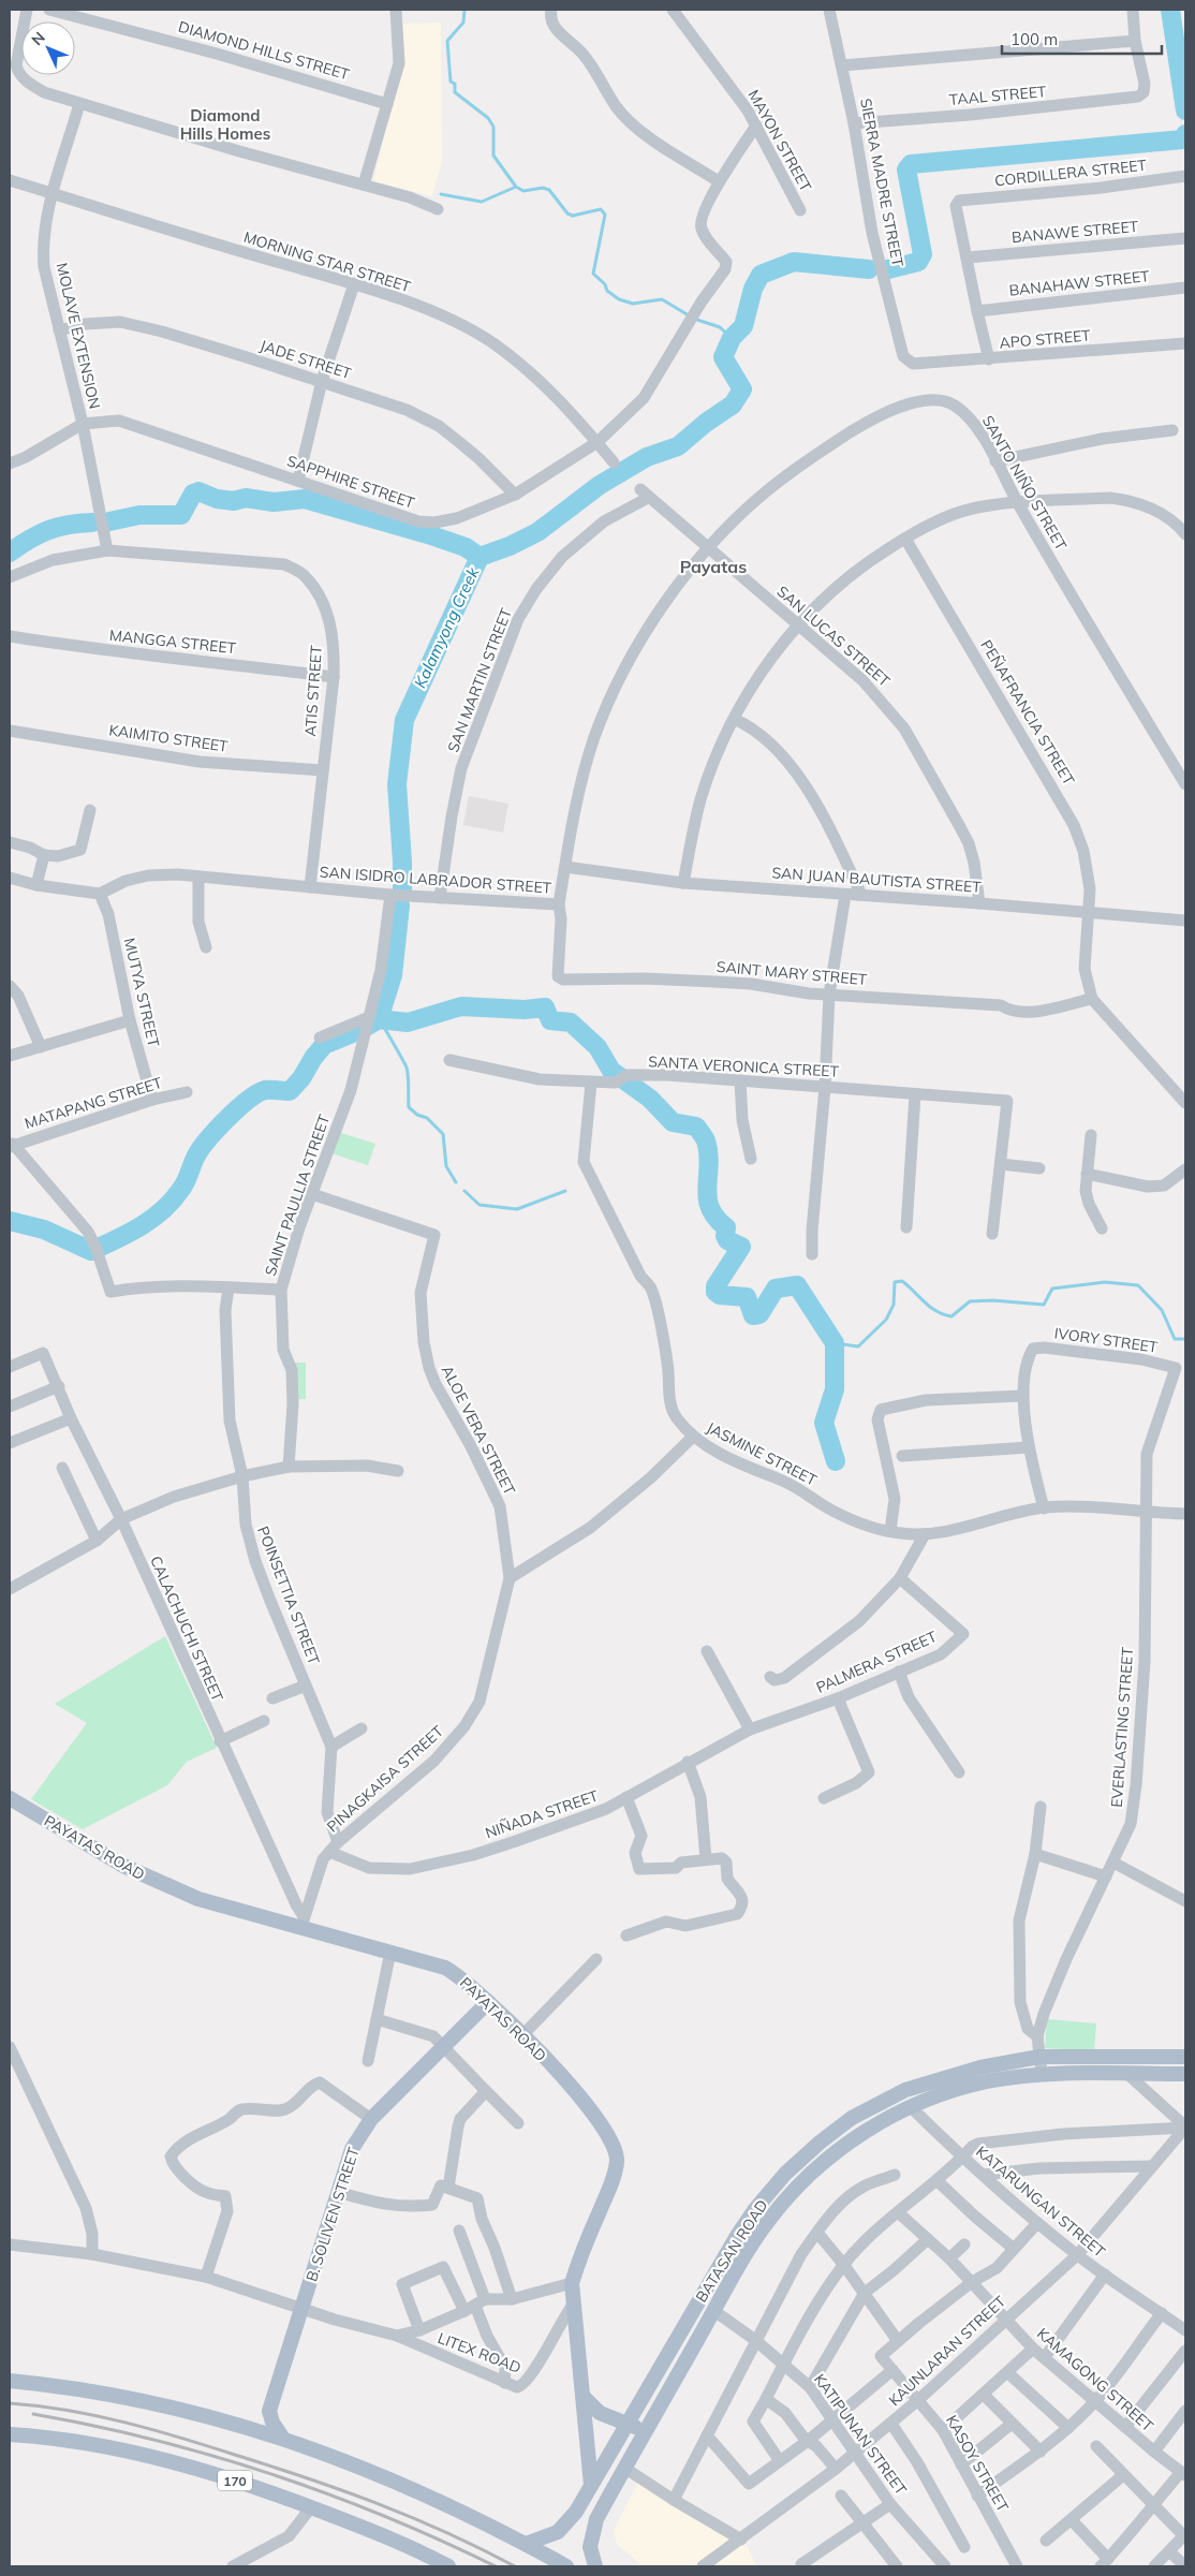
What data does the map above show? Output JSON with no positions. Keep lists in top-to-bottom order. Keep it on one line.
{"streets":{"main road":["PAYATAS ROAD","B. SOLIVEN STREET","BATASAN ROAD","170"],"street":["DIAMOND HILLS STREET","TAAL STREET","MAYON STREET","CORDILLERA STREET","SIERRA MADRE STREET","BANAWE STREET","MORNING STAR STREET","BANAHAW STREET","MOLAVE EXTENSION","APO STREET","JADE STREET","SAPPHIRE STREET","SANTO NIÑO STREET","SAN LUCAS STREET","MANGGA STREET","SAN MARTIN STREET","ATIS STREET","PEÑAFRANCIA STREET","KAIMITO STREET","SAN ISIDRO LABRADOR STREET","SAN JUAN BAUTISTA STREET","SAINT MARY STREET","MUTYA STREET","SANTA VERONICA STREET","MATAPANG STREET","SAINT PAULLIA STREET","IVORY STREET","ALOE VERA STREET","JASMINE STREET","POINSETTIA STREET","CALACHUCHI STREET","PALMERA STREET","EVERLASTING STREET","PINAGKAISA STREET","NIÑADA STREET","KATARUNGAN STREET","KAUNLARAN STREET","LITEX ROAD","KAMAGONG STREET","KATIPUNAN STREET","KASOY STREET"]},"crossings":[["TAAL STREET","SIERRA MADRE STREET"],["CORDILLERA STREET","BANAWE STREET"],["SIERRA MADRE STREET","APO STREET"],["MORNING STAR STREET","MOLAVE EXTENSION"],["MORNING STAR STREET","SAPPHIRE STREET"],["MOLAVE EXTENSION","JADE STREET"],["MOLAVE EXTENSION","SAPPHIRE STREET"],["MOLAVE EXTENSION","ATIS STREET"],["JADE STREET","SAPPHIRE STREET"],["SANTO NIÑO STREET","SAN LUCAS STREET"],["SANTO NIÑO STREET","SAN ISIDRO LABRADOR STREET"],["SANTO NIÑO STREET","SAN JUAN BAUTISTA STREET"],["SANTO NIÑO STREET","SAINT MARY STREET"],["SAN LUCAS STREET","SAN MARTIN STREET"],["SAN LUCAS STREET","SAN JUAN BAUTISTA STREET"],["MANGGA STREET","ATIS STREET"],["SAN MARTIN STREET","SAN ISIDRO LABRADOR STREET"],["ATIS STREET","KAIMITO STREET"],["ATIS STREET","SAN ISIDRO LABRADOR STREET"],["PEÑAFRANCIA STREET","SAN JUAN BAUTISTA STREET"],["PEÑAFRANCIA STREET","SAINT MARY STREET"],["SAN ISIDRO LABRADOR STREET","SAINT MARY STREET"],["SAN ISIDRO LABRADOR STREET","MUTYA STREET"],["SAN ISIDRO LABRADOR STREET","SAINT PAULLIA STREET"],["MUTYA STREET","MATAPANG STREET"],["SANTA VERONICA STREET","JASMINE STREET"],["SAINT PAULLIA STREET","ALOE VERA STREET"],["IVORY STREET","JASMINE STREET"],["IVORY STREET","EVERLASTING STREET"],["ALOE VERA STREET","PINAGKAISA STREET"],["JASMINE STREET","EVERLASTING STREET"],["POINSETTIA STREET","PINAGKAISA STREET"],["CALACHUCHI STREET","PINAGKAISA STREET"],["CALACHUCHI STREET","PAYATAS ROAD"],["PALMERA STREET","NIÑADA STREET"],["EVERLASTING STREET","BATASAN ROAD"],["PINAGKAISA STREET","NIÑADA STREET"],["PINAGKAISA STREET","PAYATAS ROAD"],["PAYATAS ROAD","B. SOLIVEN STREET"],["PAYATAS ROAD","BATASAN ROAD"],["PAYATAS ROAD","LITEX ROAD"],["KATARUNGAN STREET","BATASAN ROAD"],["KATARUNGAN STREET","KAUNLARAN STREET"],["B. SOLIVEN STREET","LITEX ROAD"],["BATASAN ROAD","KATIPUNAN STREET"],["KAUNLARAN STREET","KAMAGONG STREET"],["KAUNLARAN STREET","KATIPUNAN STREET"],["KAUNLARAN STREET","KASOY STREET"]],"districts":["Diamond Hills Homes","Payatas"],"water":["Kalamyong Creek"],"scale_bar":"100 m","north":"top left"}
